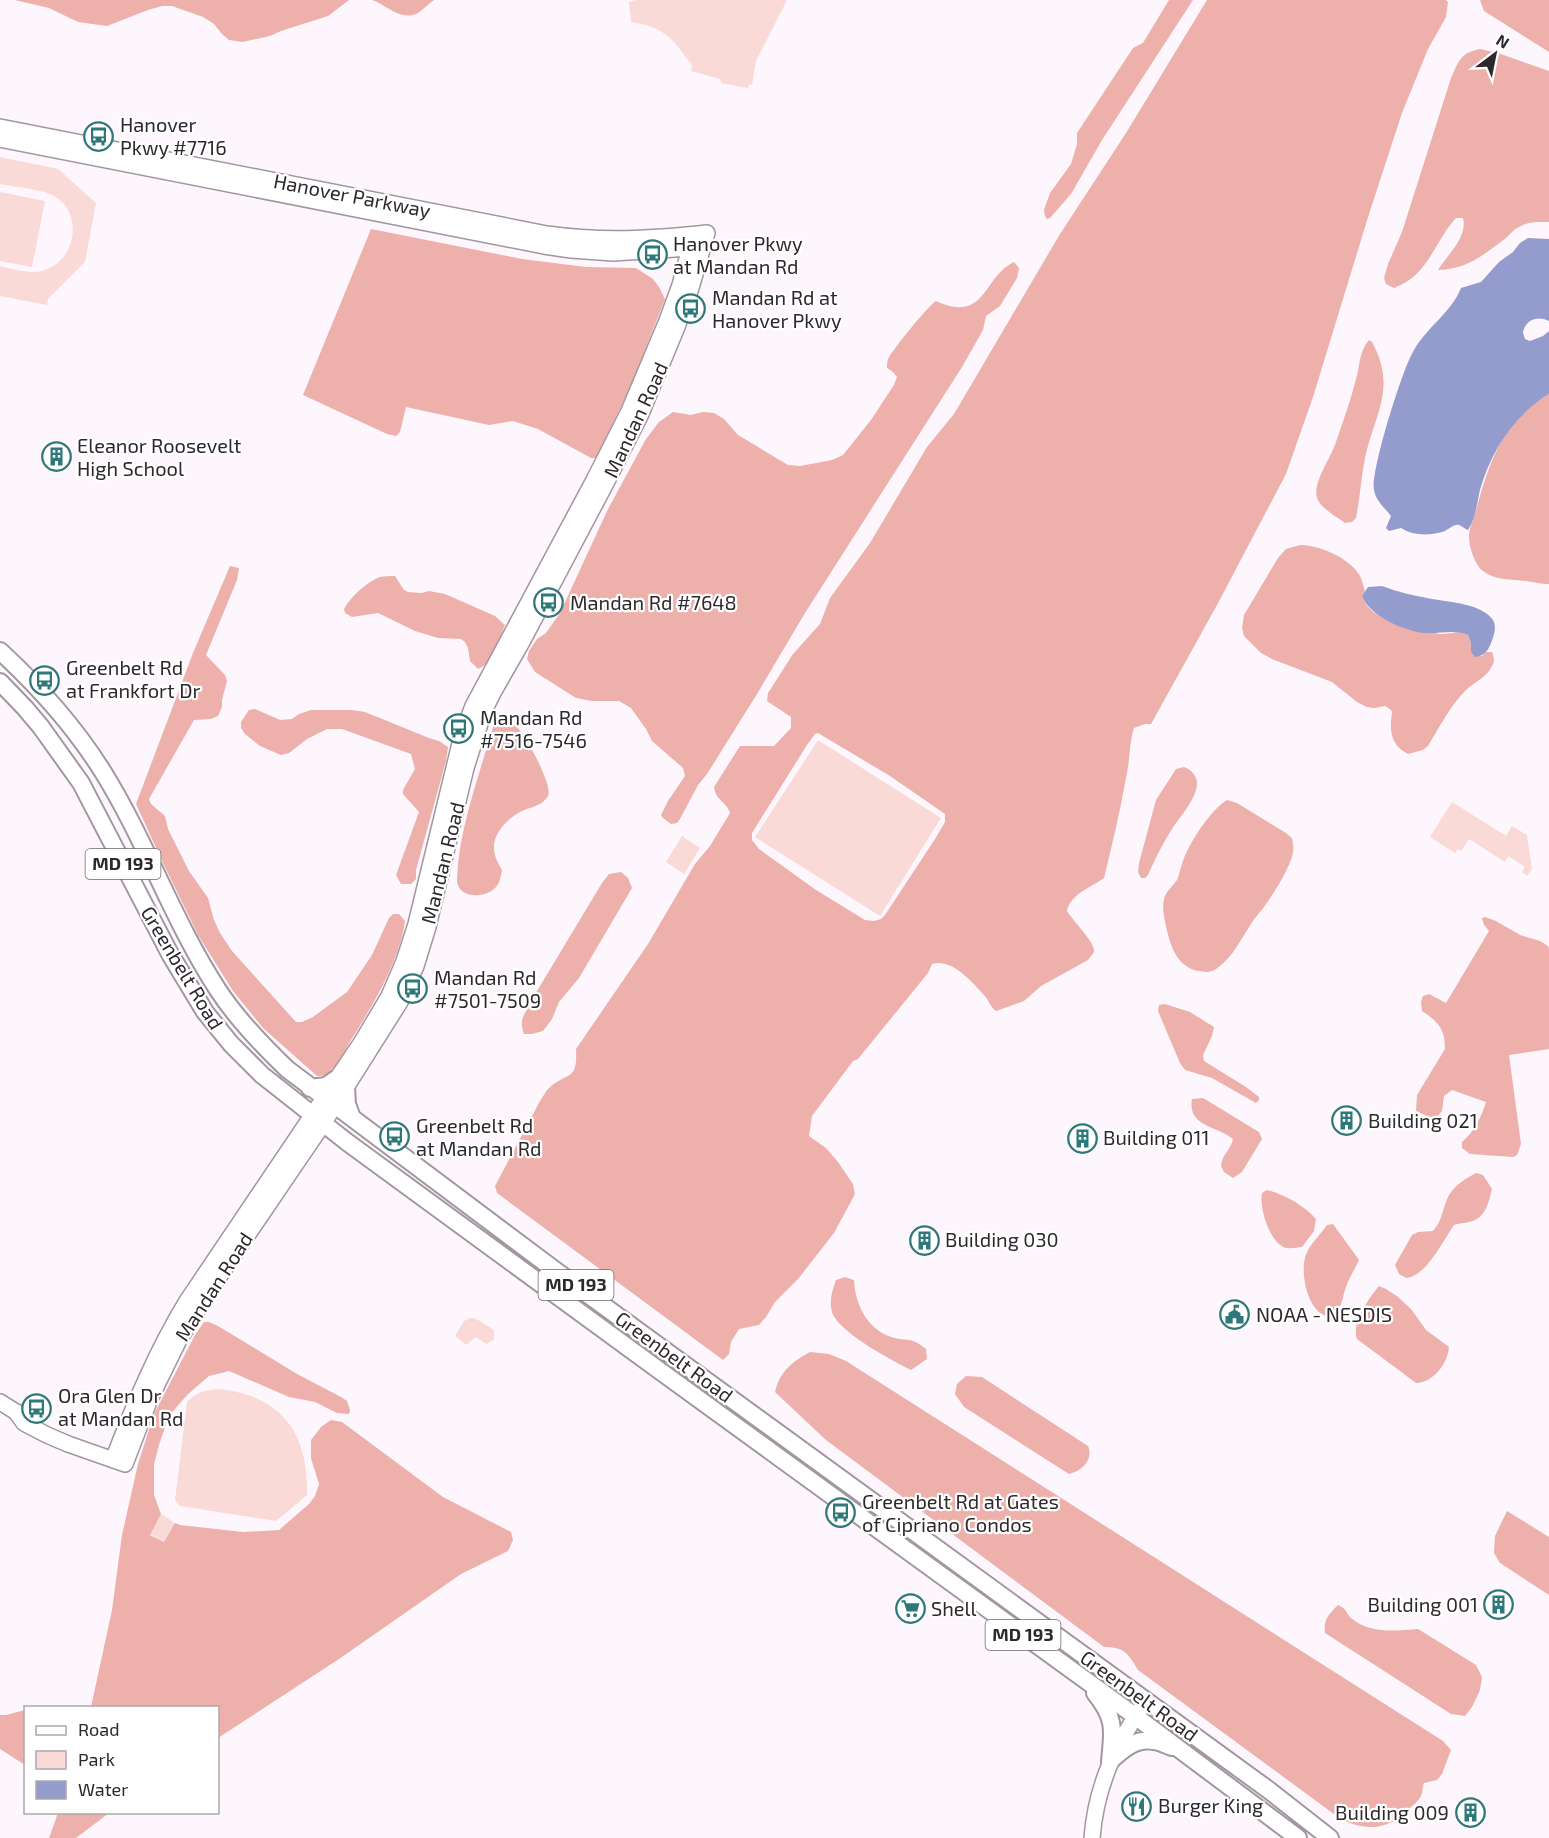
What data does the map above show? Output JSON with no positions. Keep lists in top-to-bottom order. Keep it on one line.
{"streets":{"main road":["MD 193","Greenbelt Road"],"street":["Hanover Parkway","Mandan Road"]},"crossings":[["Hanover Parkway","Mandan Road"],["Mandan Road","Greenbelt Road"]],"places":{"bus stop":["Hanover Pkwy #7716","Hanover Pkwy at Mandan Rd","Mandan Rd at Hanover Pkwy","Mandan Rd #7648","Greenbelt Rd at Frankfort Dr","Mandan Rd #7516-7546","Mandan Rd #7501-7509","Greenbelt Rd at Mandan Rd","Ora Glen Dr at Mandan Rd","Greenbelt Rd at Gates of Cipriano Condos"],"building":["Eleanor Roosevelt High School","Building 021","Building 011","Building 030","Building 001","Building 009"],"public building":["NOAA - NESDIS"],"supermarket":["Shell"],"restaurant":["Burger King"]},"legend":["Road","Park","Water"],"north":"top right"}
